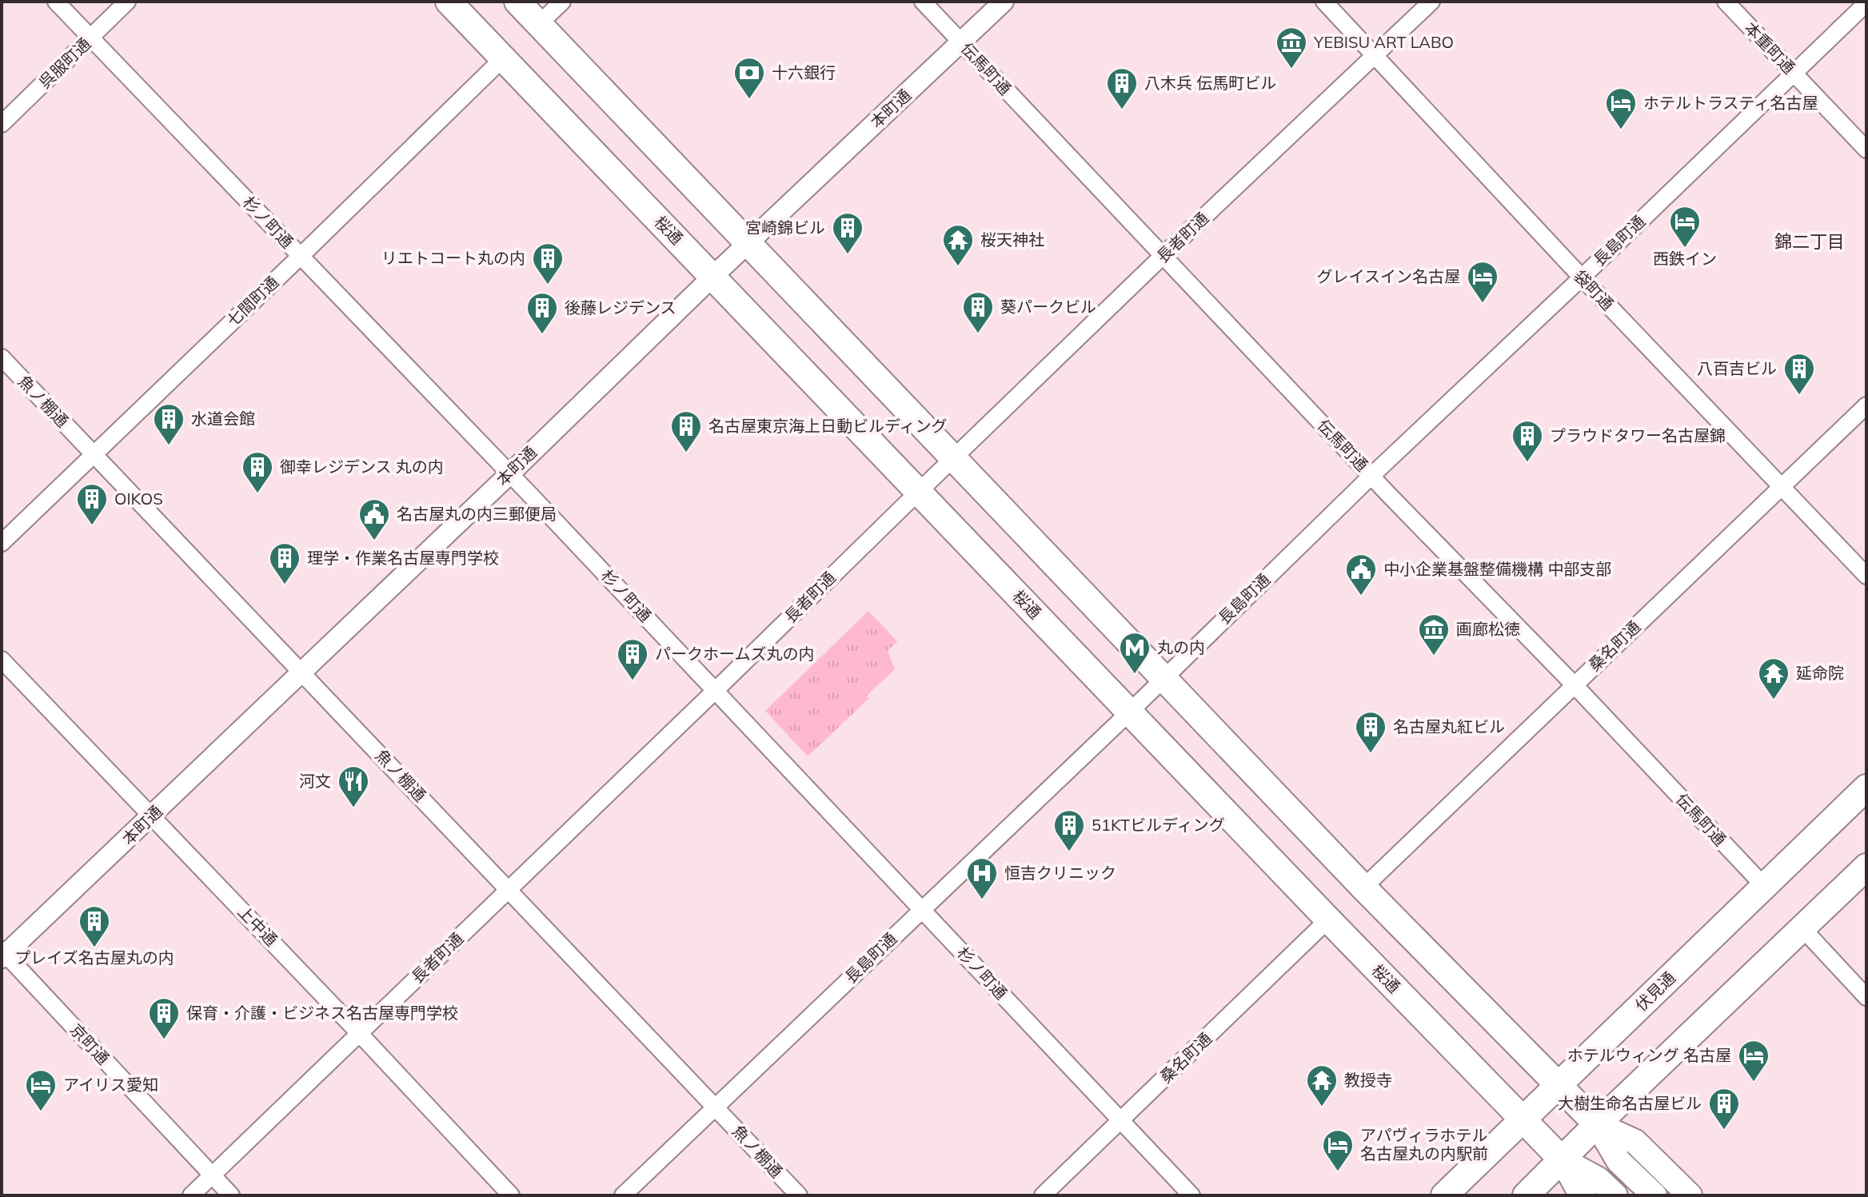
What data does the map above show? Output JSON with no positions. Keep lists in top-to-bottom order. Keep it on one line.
{"streets":{"highway":["桜通","伏見通"],"street":["本重町通","呉服町通","伝馬町通","本町通","杉ノ町通","長者町通","長島町通","袋町通","七間町通","魚ノ棚通","桑名町通","上中通","京町通"]},"crossings":[["本重町通","長島町通"],["呉服町通","杉ノ町通"],["伝馬町通","本町通"],["伝馬町通","長者町通"],["伝馬町通","長島町通"],["伝馬町通","桑名町通"],["伝馬町通","伏見通"],["本町通","杉ノ町通"],["本町通","桜通"],["本町通","魚ノ棚通"],["本町通","上中通"],["本町通","京町通"],["杉ノ町通","長者町通"],["杉ノ町通","長島町通"],["杉ノ町通","七間町通"],["杉ノ町通","桑名町通"],["桜通","長者町通"],["桜通","長島町通"],["桜通","七間町通"],["桜通","桑名町通"],["桜通","伏見通"],["長者町通","袋町通"],["長者町通","魚ノ棚通"],["長者町通","上中通"],["長者町通","京町通"],["長島町通","袋町通"],["長島町通","魚ノ棚通"],["袋町通","桑名町通"],["七間町通","魚ノ棚通"]],"districts":["錦二丁目"],"places":{"museum":["YEBISU ART LABO","画廊松徳"],"bank":["十六銀行"],"building":["八木兵 伝馬町ビル","宮崎錦ビル","リエトコート丸の内","葵パークビル","後藤レジデンス","八百吉ビル","水道会館","名古屋東京海上日動ビルディング","プラウドタワー名古屋錦","御幸レジデンス 丸の内","OIKOS","理学・作業名古屋専門学校","パークホームズ丸の内","名古屋丸紅ビル","51KTビルディング","プレイズ名古屋丸の内","保育・介護・ビジネス名古屋専門学校","大樹生命名古屋ビル"],"hotel":["ホテルトラスティ名古屋","西鉄イン","グレイスイン名古屋","ホテルウィング 名古屋","アイリス愛知","アパヴィラホテル 名古屋丸の内駅前"],"temple":["桜天神社","延命院","教授寺"],"public building":["名古屋丸の内三郵便局","中小企業基盤整備機構 中部支部"],"metro station":["丸の内"],"restaurant":["河文"],"hospital":["恒吉クリニック"]}}
